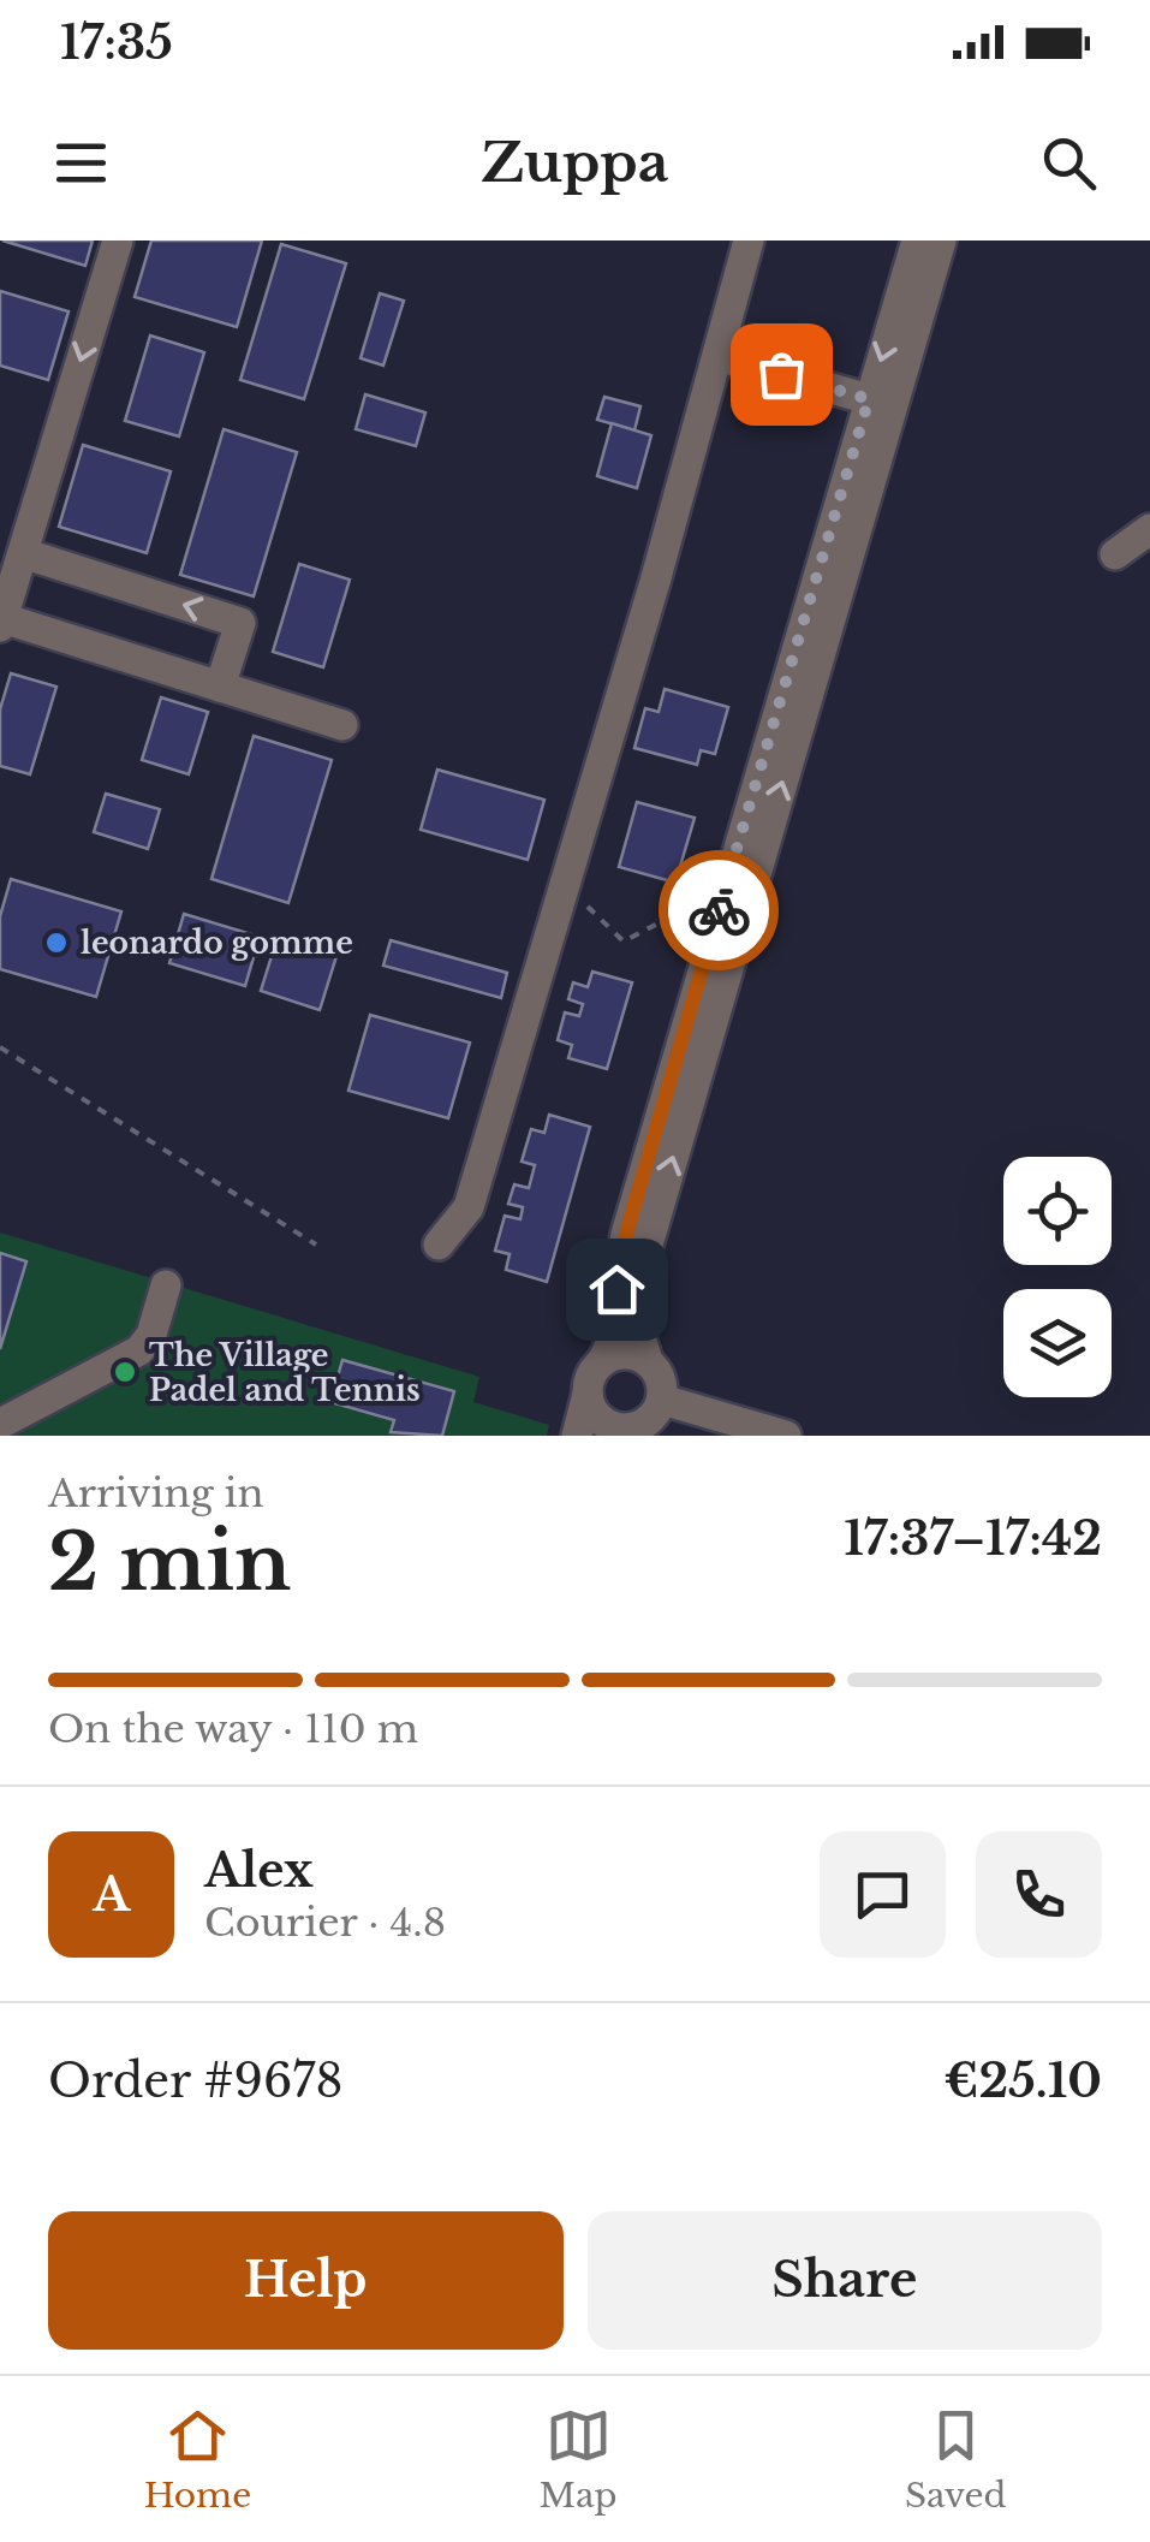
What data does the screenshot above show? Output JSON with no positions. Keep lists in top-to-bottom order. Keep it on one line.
{"places":["leonardo gomme","The Village Padel and Tennis"],"page":{"status":"17:35","header":"Zuppa","heading":["2 min","Arriving in","17:37–17:42"],"panel":["Alex","Courier · 4.8","Order #9678","€25.10"],"bar":"On the way · 110 m","round":"A","buttons":["Help","Share"],"tabs":["Home","Map","Saved"]}}
